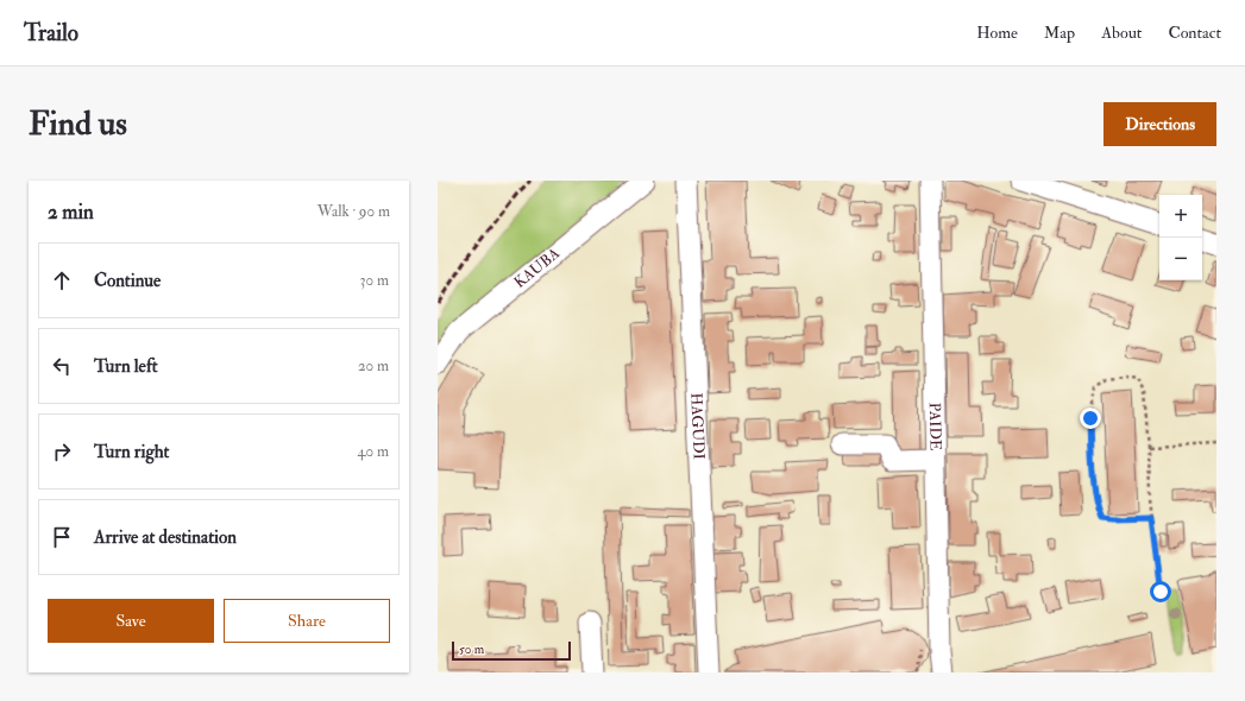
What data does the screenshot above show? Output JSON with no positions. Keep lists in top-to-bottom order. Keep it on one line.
{"streets":{"street":["KAUBA","HAGUDI","PAIDE"]},"scale_bar":"50 m","page":{"header":"Trailo","nav":["Home","Map","About","Contact"],"buttons":["Directions",["Save","Share"]],"title":"Find us","heading":["2 min","Walk · 90 m"],"map_buttons":["+","−"],"list":[["Continue","30 m"],["Turn left","20 m"],["Turn right","40 m"],"Arrive at destination"],"scale":"50 m"}}
